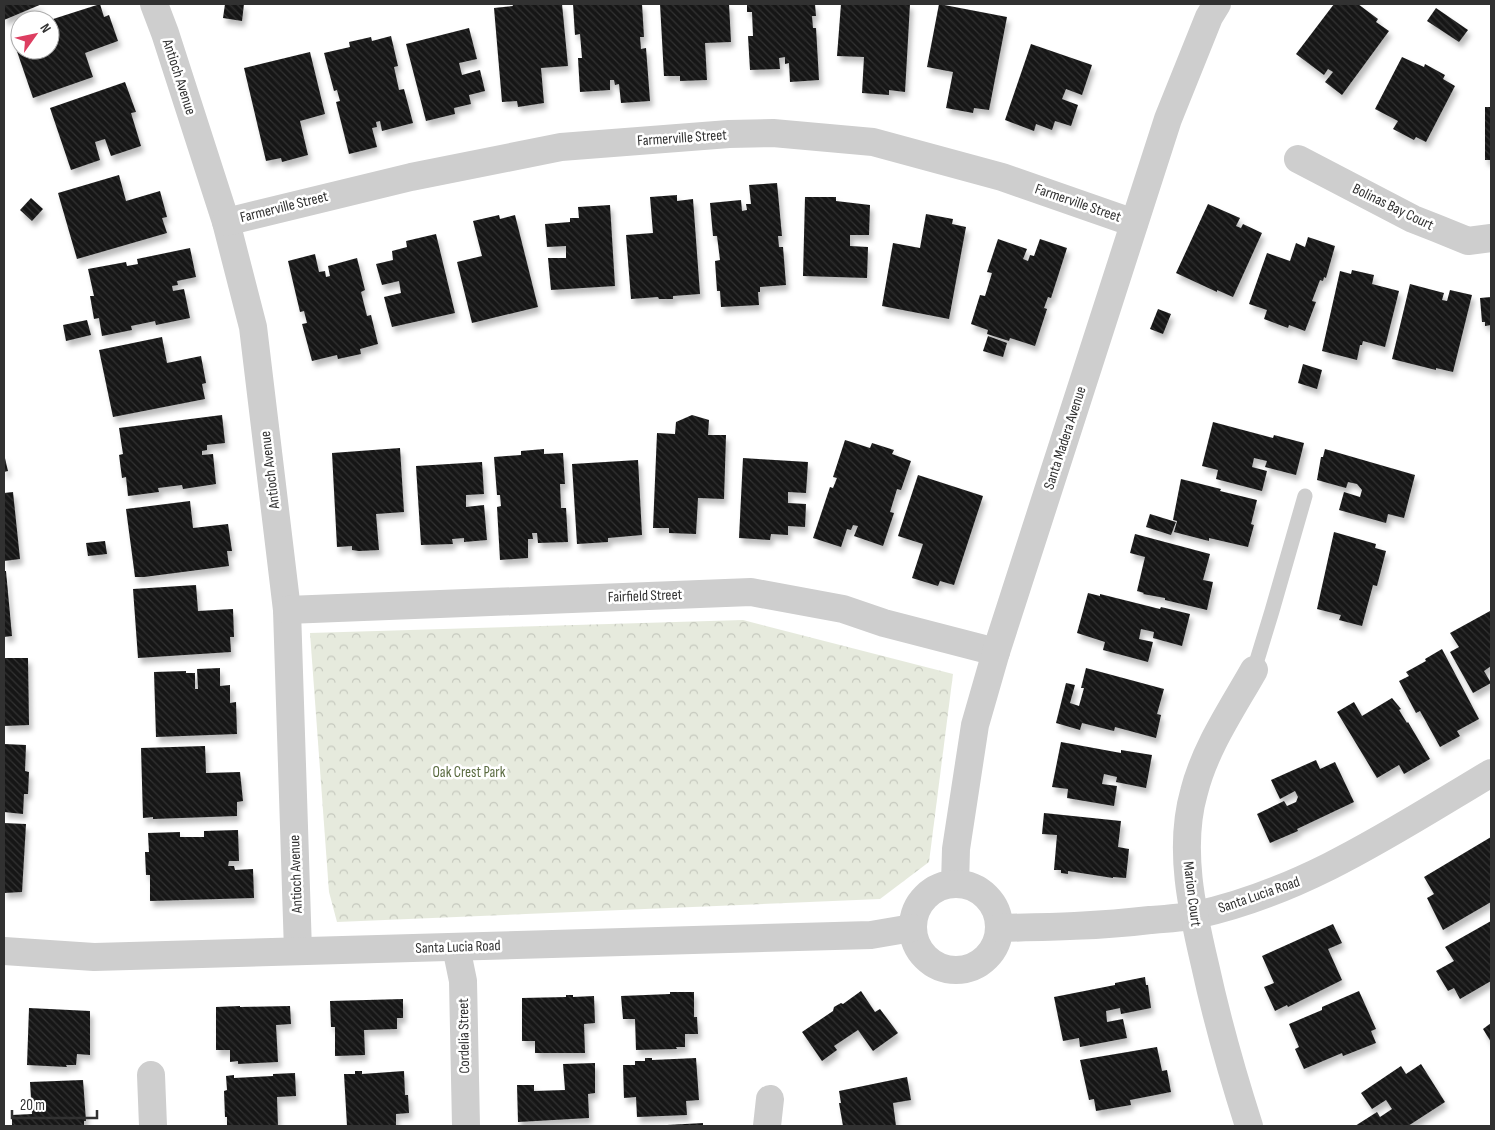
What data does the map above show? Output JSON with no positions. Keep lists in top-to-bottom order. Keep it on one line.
{"streets":{"street":["Antioch Avenue","Farmerville Street","Bolinas Bay Court","Santa Madera Avenue","Fairfield Street","Marion Court","Santa Lucia Road","Cordelia Street"]},"crossings":[["Antioch Avenue","Farmerville Street"],["Antioch Avenue","Fairfield Street"],["Antioch Avenue","Santa Lucia Road"],["Farmerville Street","Santa Madera Avenue"],["Santa Madera Avenue","Fairfield Street"],["Santa Madera Avenue","Santa Lucia Road"],["Marion Court","Santa Lucia Road"],["Santa Lucia Road","Cordelia Street"]],"parks":["Oak Crest Park"],"scale_bar":"20 m","north":"top right"}
